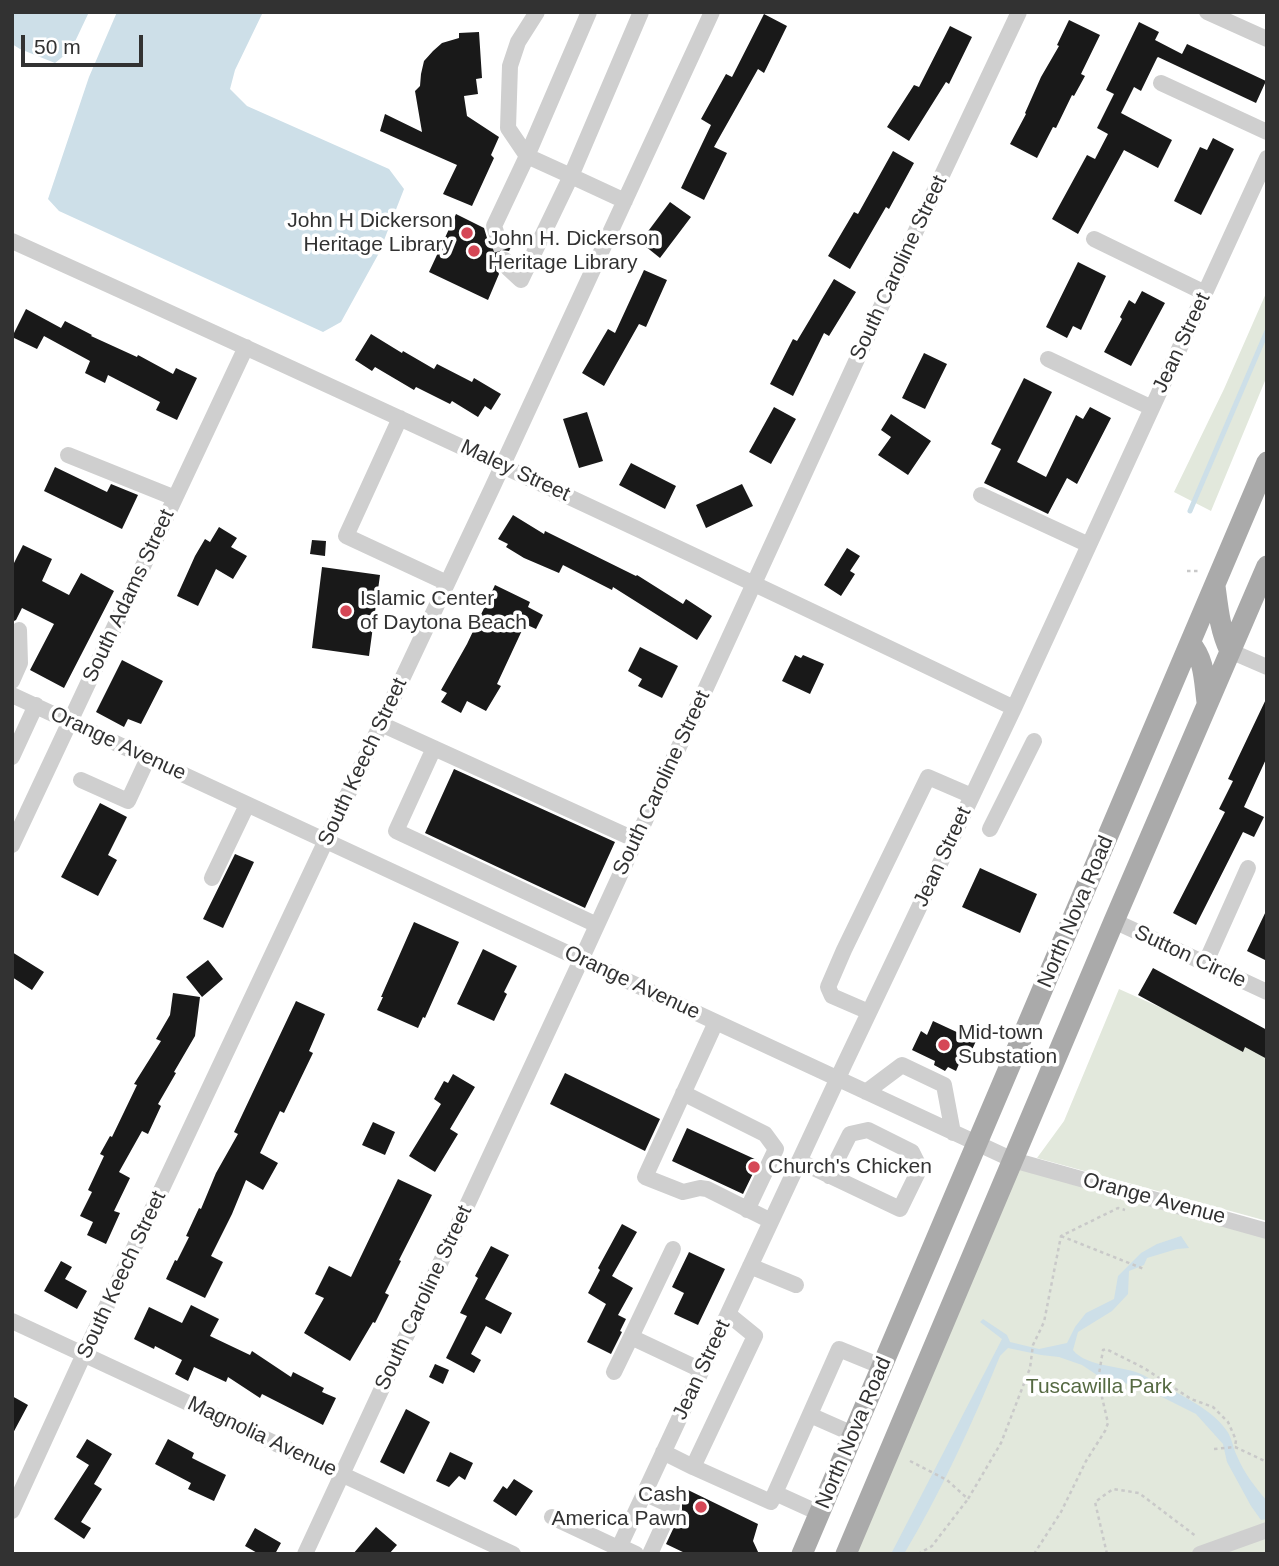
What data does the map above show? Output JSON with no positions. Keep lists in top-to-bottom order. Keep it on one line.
{"streets":{"main road":["North Nova Road"],"street":["South Caroline Street","Jean Street","Maley Street","South Adams Street","Orange Avenue","South Keech Street","Sutton Circle","Magnolia Avenue"]},"crossings":[["South Caroline Street","Maley Street"],["South Caroline Street","Orange Avenue"],["South Caroline Street","Magnolia Avenue"],["Jean Street","Maley Street"],["Jean Street","Orange Avenue"],["Maley Street","South Adams Street"],["Maley Street","South Keech Street"],["South Adams Street","Orange Avenue"],["Orange Avenue","South Keech Street"],["Orange Avenue","North Nova Road"],["South Keech Street","Magnolia Avenue"],["North Nova Road","Sutton Circle"]],"parks":["Tuscawilla Park"],"places":["John H Dickerson Heritage Library","John H. Dickerson Heritage Library","Islamic Center of Daytona Beach","Mid-town Substation","Church's Chicken","Cash America Pawn"],"scale_bar":"50 m"}
